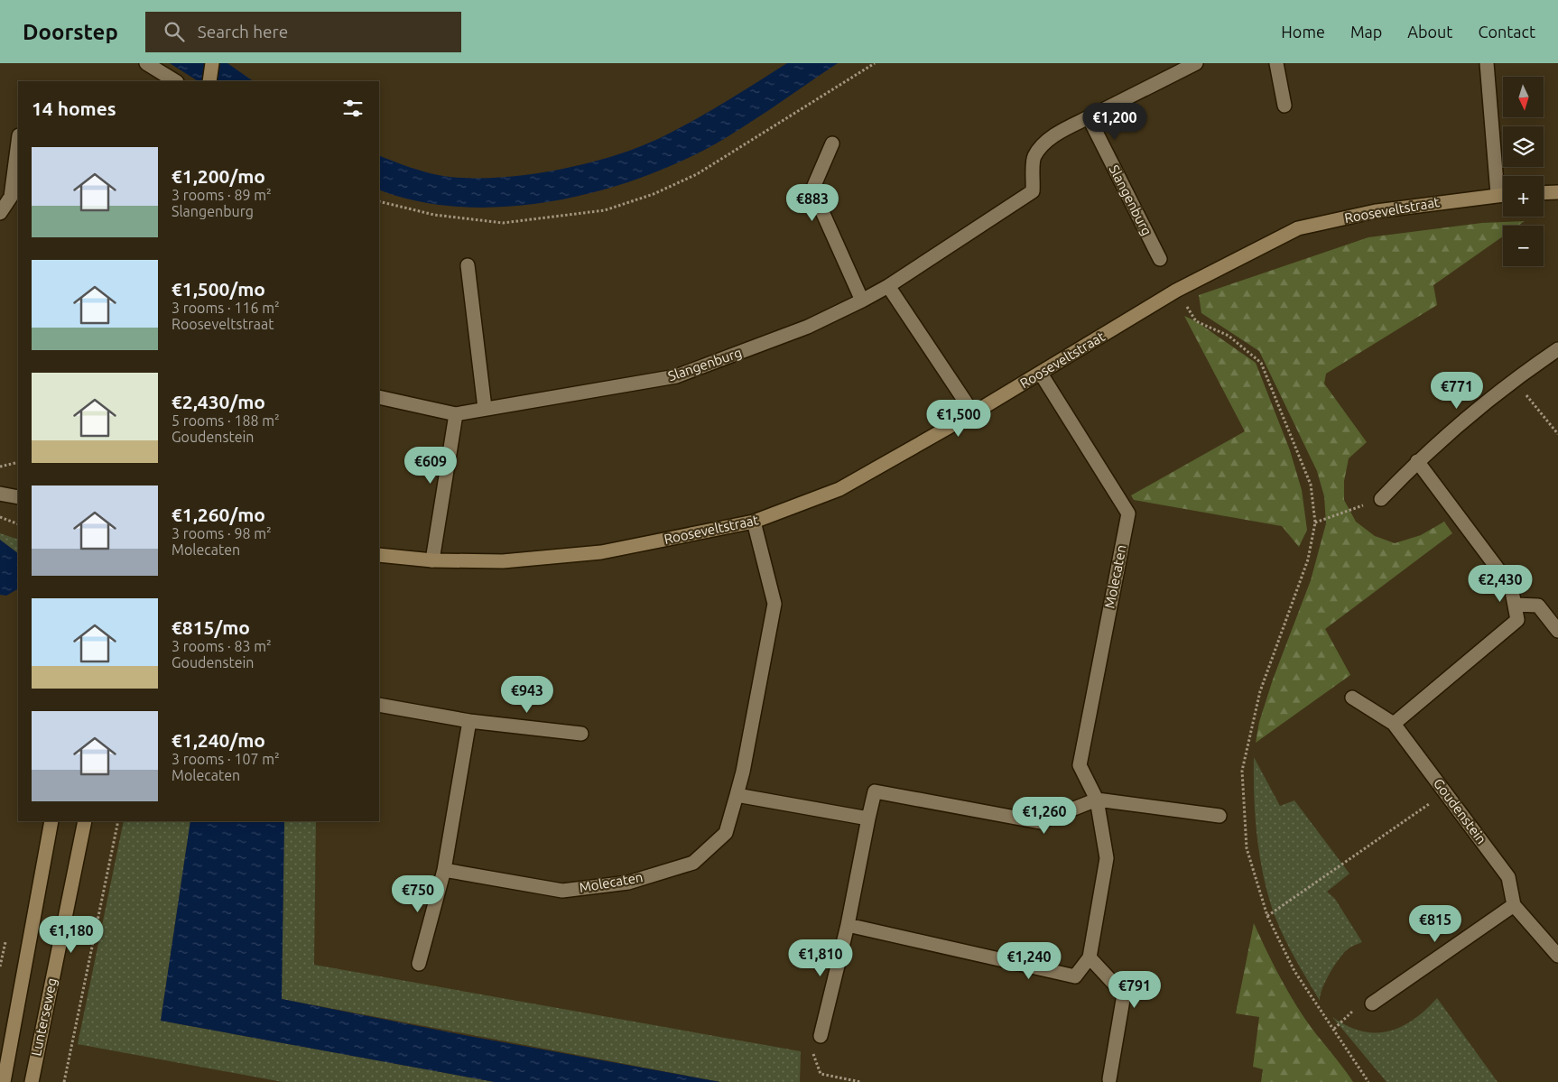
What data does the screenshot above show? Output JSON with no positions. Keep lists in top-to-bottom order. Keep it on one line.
{"streets":{"street":["Slangenburg","Rooseveltstraat","Molecaten","Goudenstein","Lunterseweg"]},"crossings":[["Rooseveltstraat","Molecaten"]],"north":"bottom","page":{"header":"Doorstep","search":"Search here","nav":["Home","Map","About","Contact"],"map_buttons":["+","−"],"heading":"14 homes","price":["€1,200","€883","€771","€1,500","€609","€2,430","€943","€1,260","€750","€815","€1,180","€1,810","€1,240","€791"],"list":[{"name":"€1,200/mo","note":"3 rooms · 89 m² · Slangenburg"},{"name":"€1,500/mo","note":"3 rooms · 116 m² · Rooseveltstraat"},{"name":"€2,430/mo","note":"5 rooms · 188 m² · Goudenstein"},{"name":"€1,260/mo","note":"3 rooms · 98 m² · Molecaten"},{"name":"€815/mo","note":"3 rooms · 83 m² · Goudenstein"},{"name":"€1,240/mo","note":"3 rooms · 107 m² · Molecaten"}]}}
